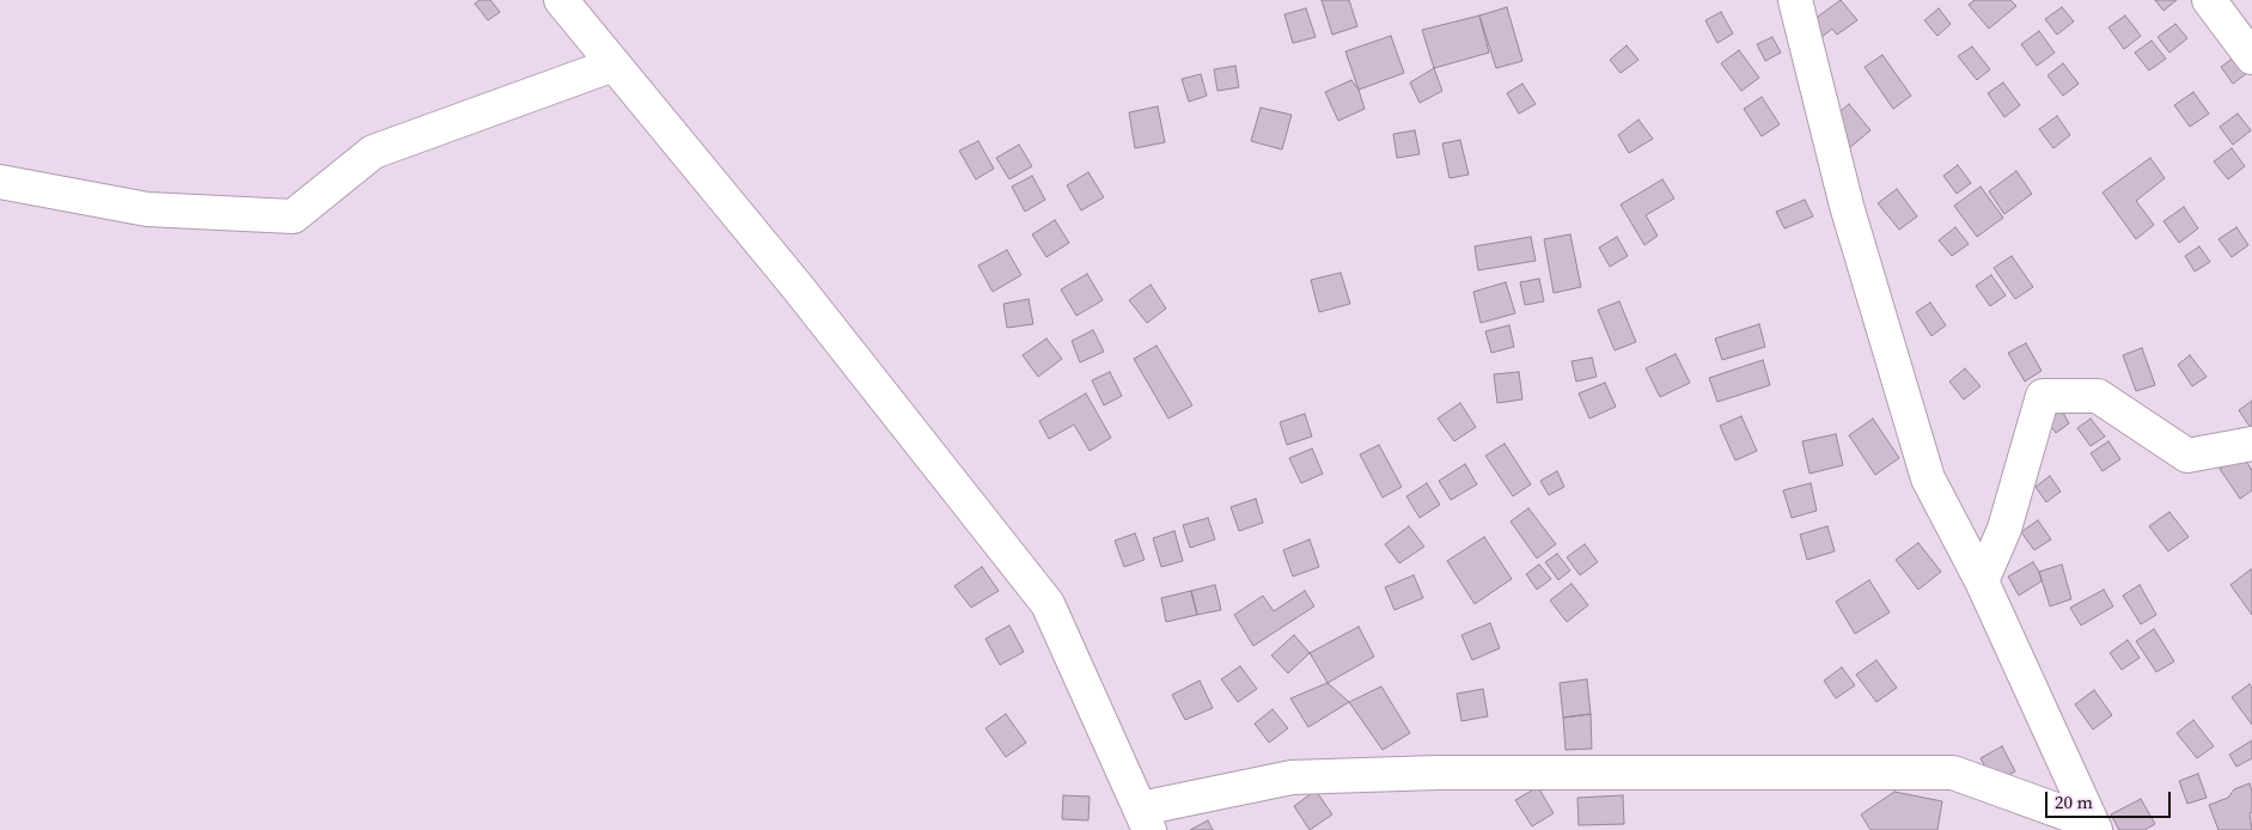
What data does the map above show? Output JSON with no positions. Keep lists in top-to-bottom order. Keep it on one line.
{"scale_bar":"20 m"}
